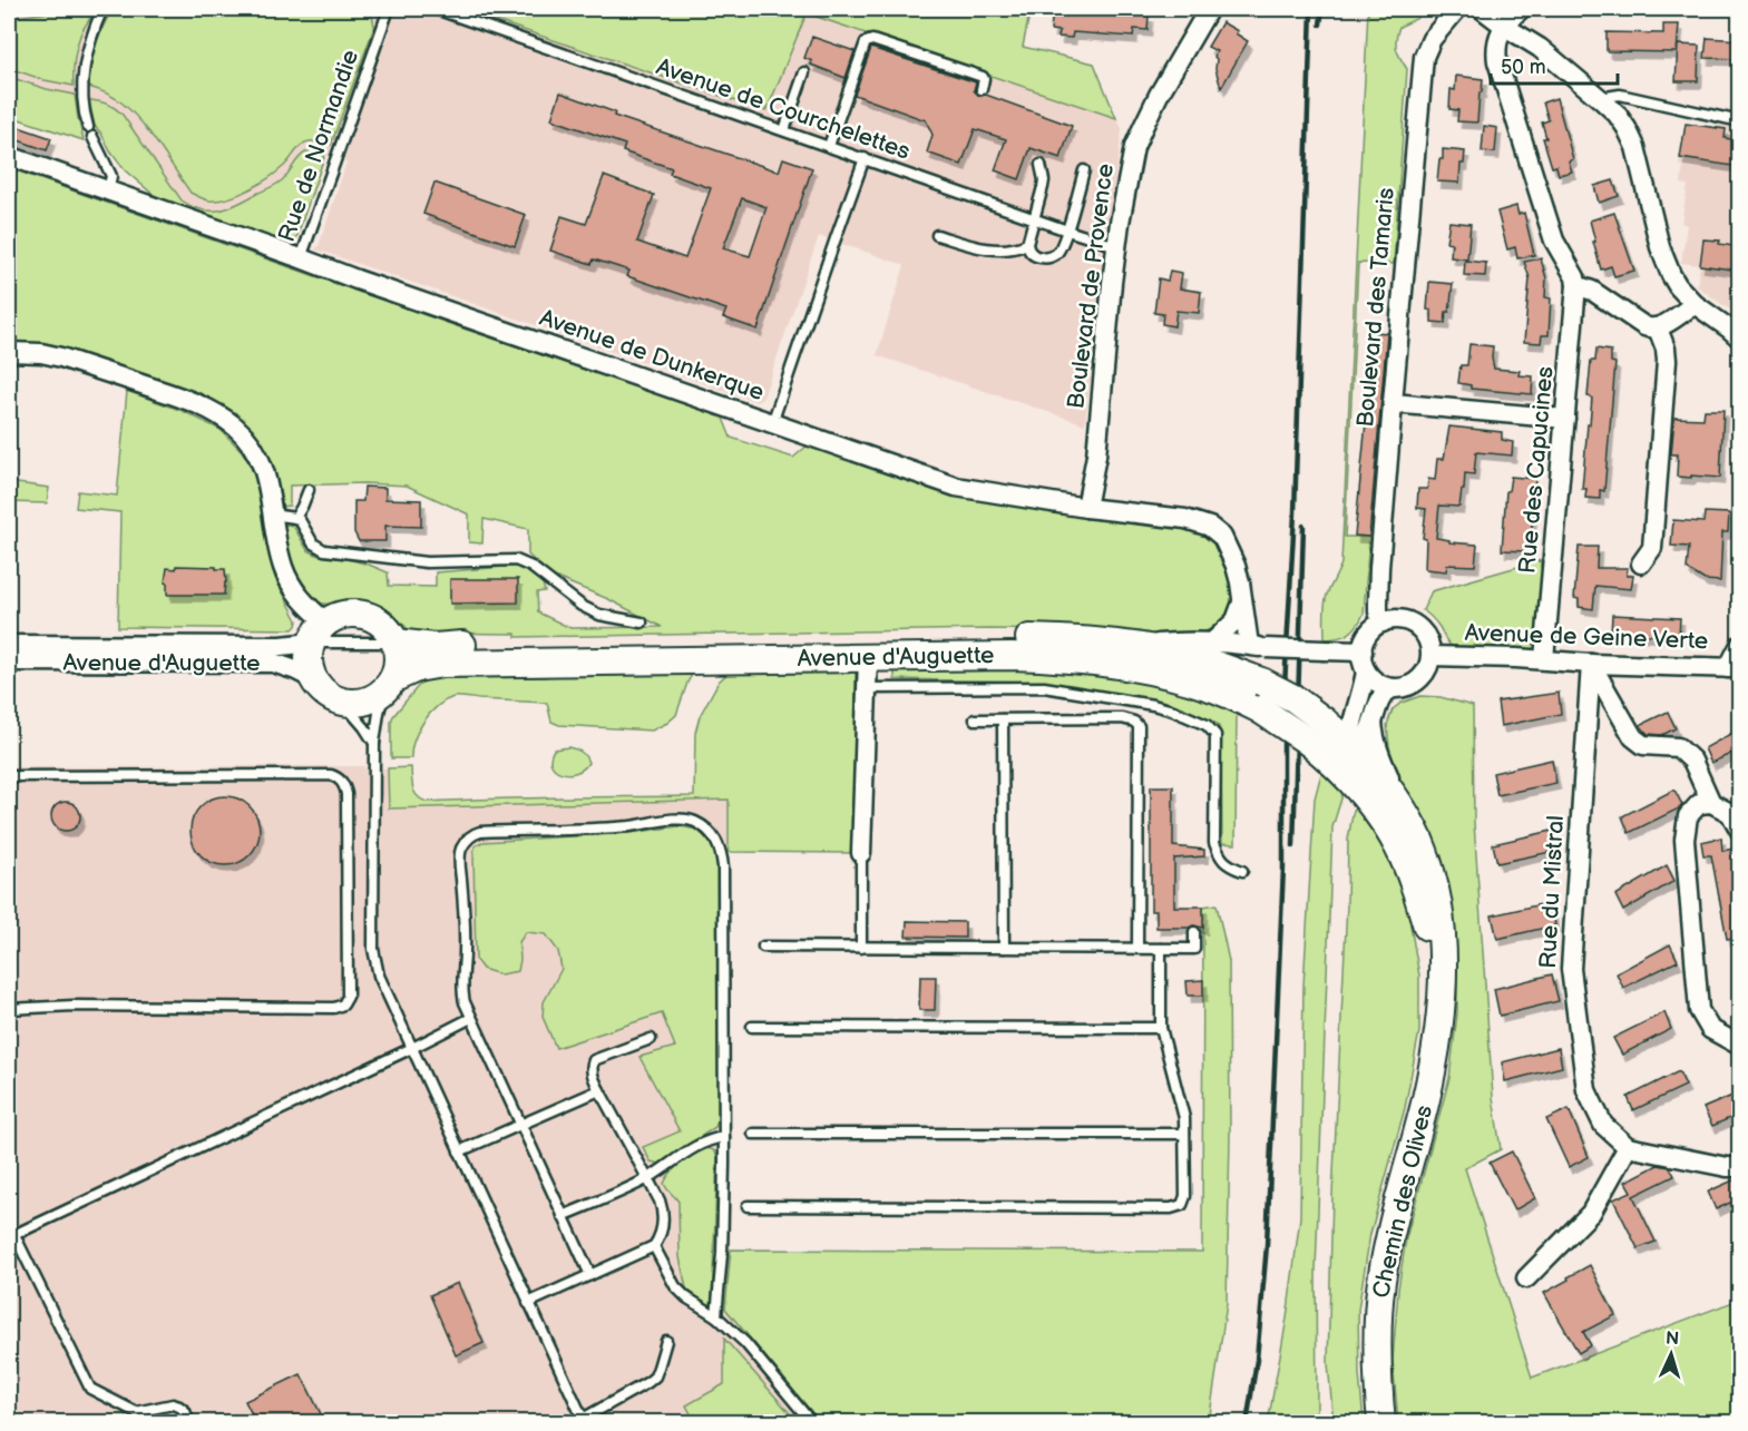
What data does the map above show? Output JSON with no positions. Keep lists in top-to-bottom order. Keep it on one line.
{"streets":{"main road":["Avenue d'Auguette","Chemin des Olives"],"street":["Boulevard de Provence","Boulevard des Tamaris","Avenue de Dunkerque","Rue des Capucines","Avenue de Geine Verte","Rue du Mistral"],"lane":["Avenue de Courchelettes","Rue de Normandie"]},"crossings":[["Avenue de Courchelettes","Boulevard de Provence"],["Rue de Normandie","Avenue de Dunkerque"],["Boulevard de Provence","Avenue de Dunkerque"],["Boulevard des Tamaris","Avenue de Geine Verte"],["Rue des Capucines","Avenue de Geine Verte"],["Avenue de Geine Verte","Rue du Mistral"],["Avenue d'Auguette","Chemin des Olives"]],"scale_bar":"50 m","north":"top"}
